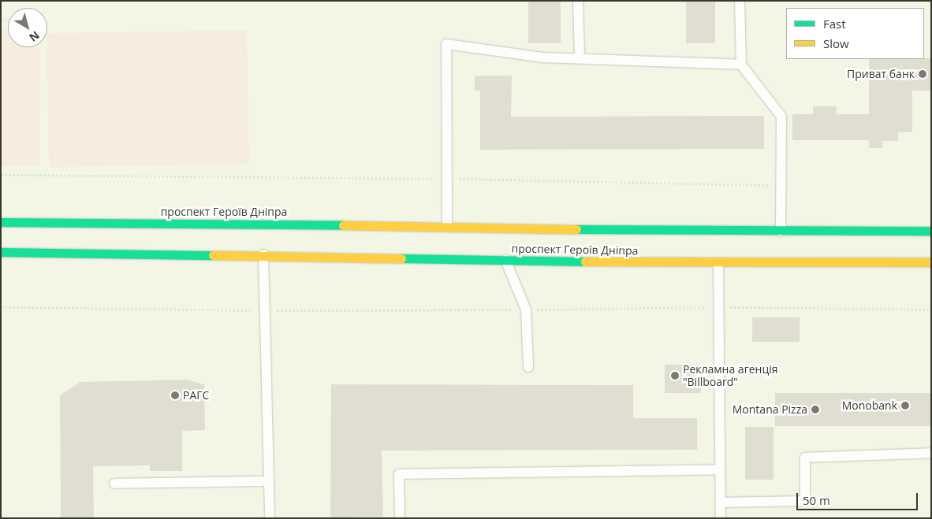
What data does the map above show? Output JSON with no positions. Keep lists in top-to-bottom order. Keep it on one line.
{"streets":{"street":["проспект Героїв Дніпра"]},"places":["Приват банк","Рекламна агенція \"Billboard\"","РАГС","Monobank","Montana Pizza"],"legend":["Fast","Slow"],"scale_bar":"50 m","north":"bottom right"}
